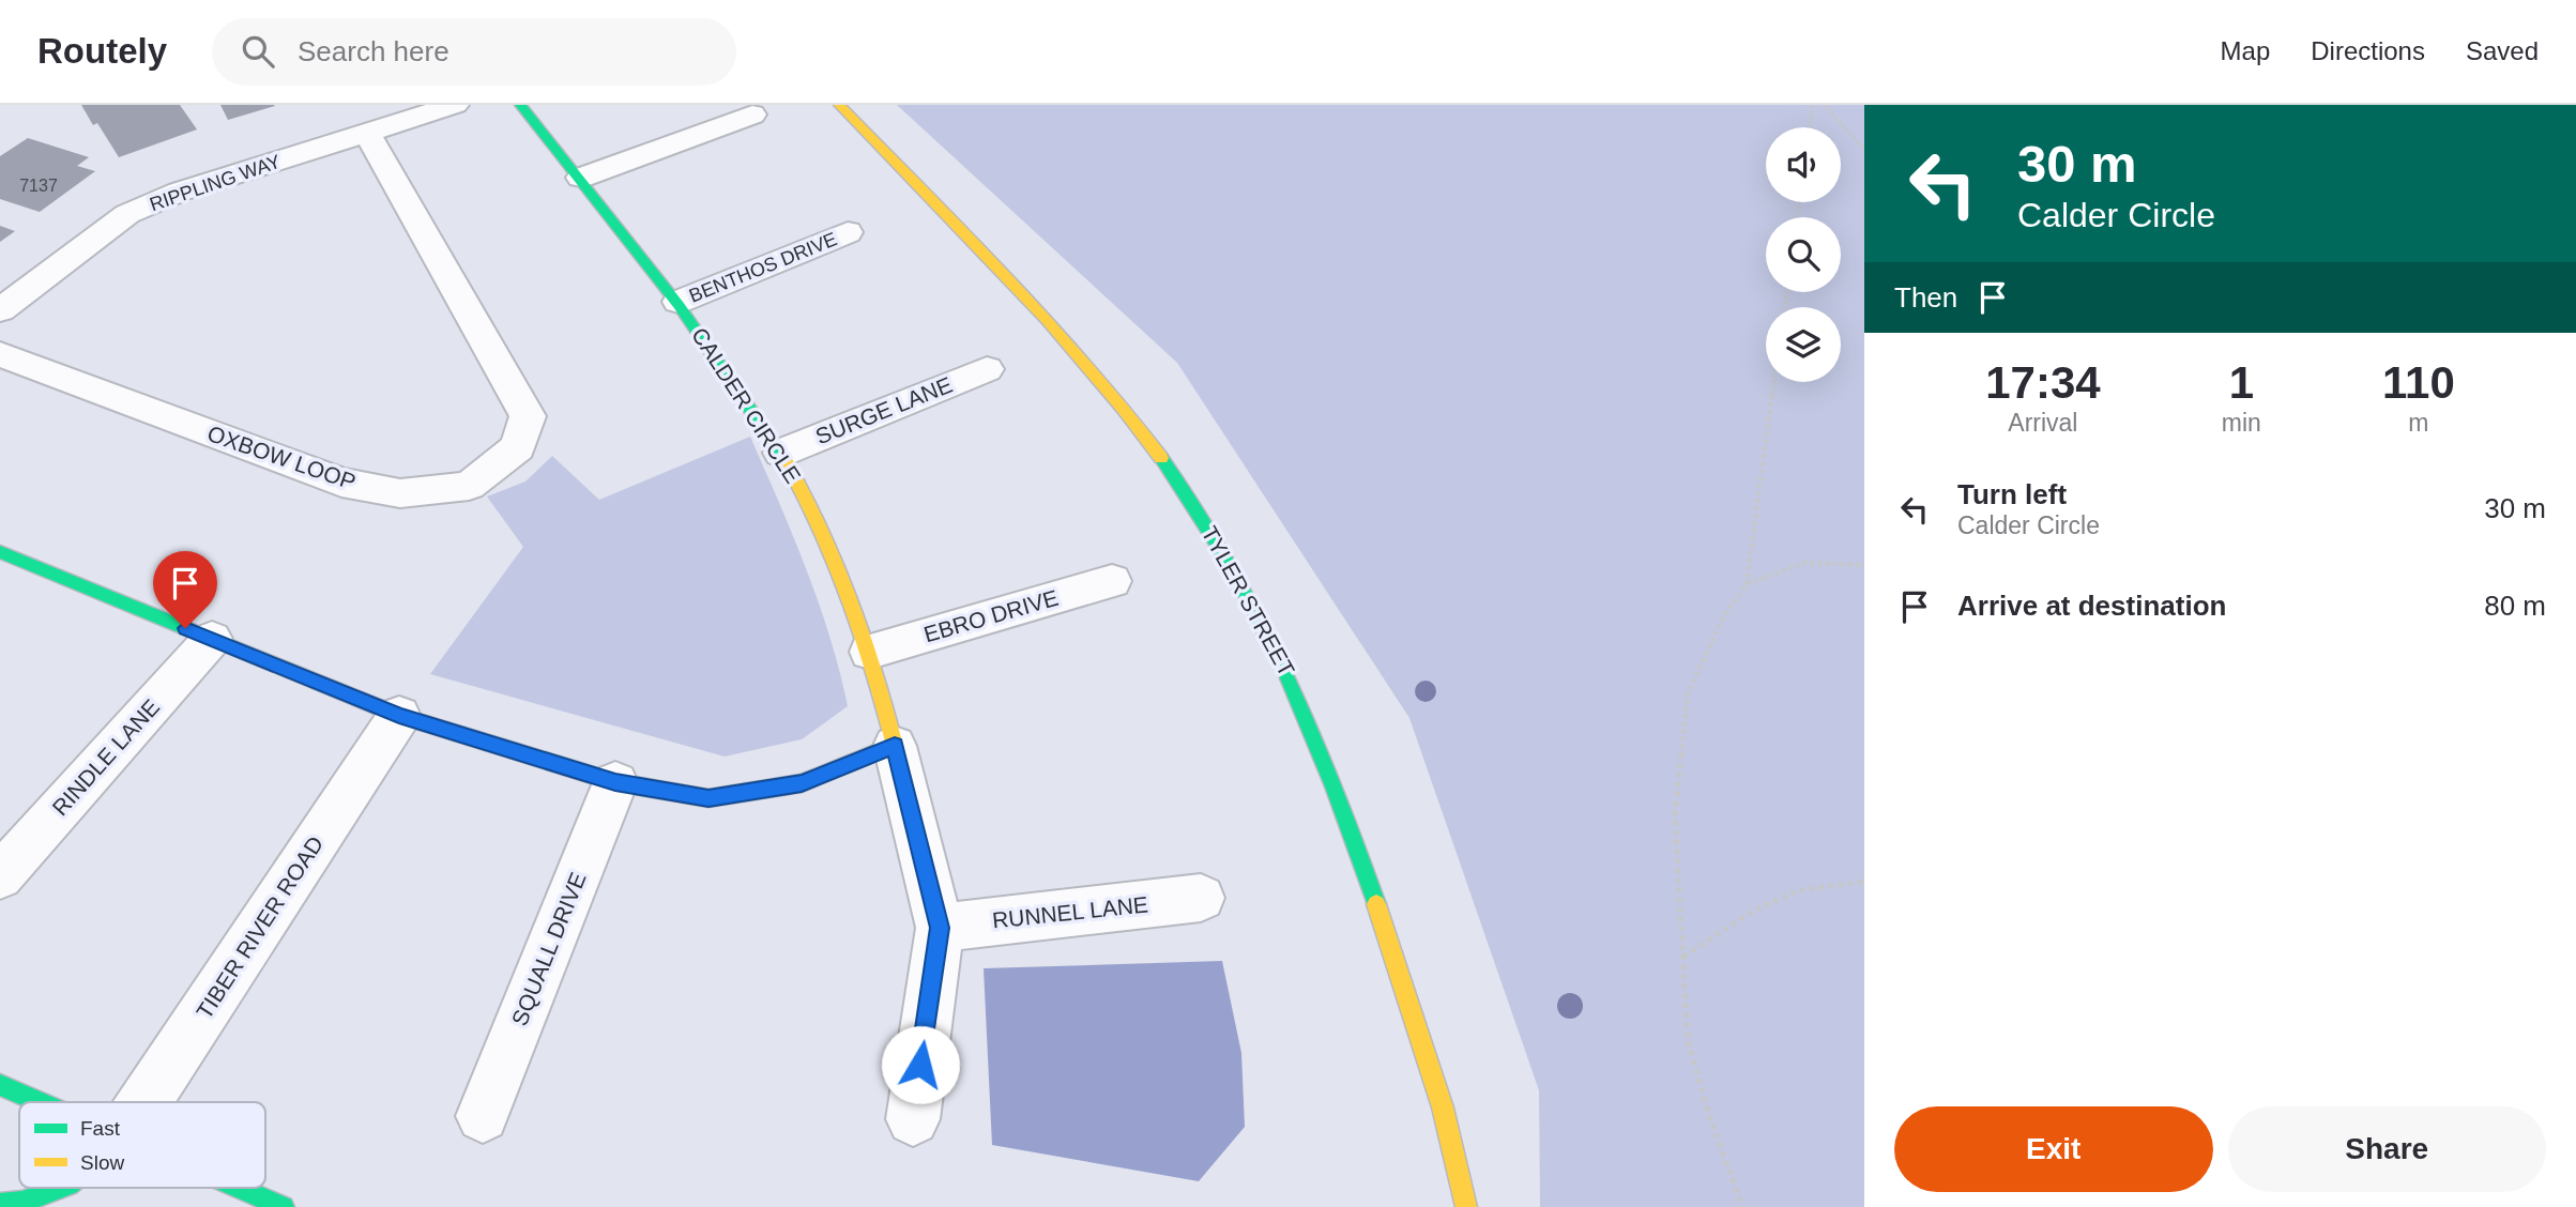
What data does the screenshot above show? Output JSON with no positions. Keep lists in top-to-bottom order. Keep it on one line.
{"streets":{"street":["RIPPLING WAY","BENTHOS DRIVE","CALDER CIRCLE","SURGE LANE","OXBOW LOOP","TYLER STREET","EBRO DRIVE","RINDLE LANE","RUNNEL LANE","TIBER RIVER ROAD","SQUALL DRIVE"]},"crossings":[["RIPPLING WAY","OXBOW LOOP"],["BENTHOS DRIVE","CALDER CIRCLE"],["CALDER CIRCLE","SURGE LANE"],["CALDER CIRCLE","EBRO DRIVE"]],"house_numbers":["7137"],"legend":["Fast","Slow"],"page":{"header":"Routely","search":"Search here","nav":["Map","Directions","Saved"],"turn":["30 m","Calder Circle"],"then":"Then","eta":["17:34","Arrival","1","min","110","m"],"list":[{"name":"Turn left","note":"Calder Circle","value":"30 m"},{"name":"Arrive at destination","value":"80 m"}],"buttons":["Exit","Share"]}}
